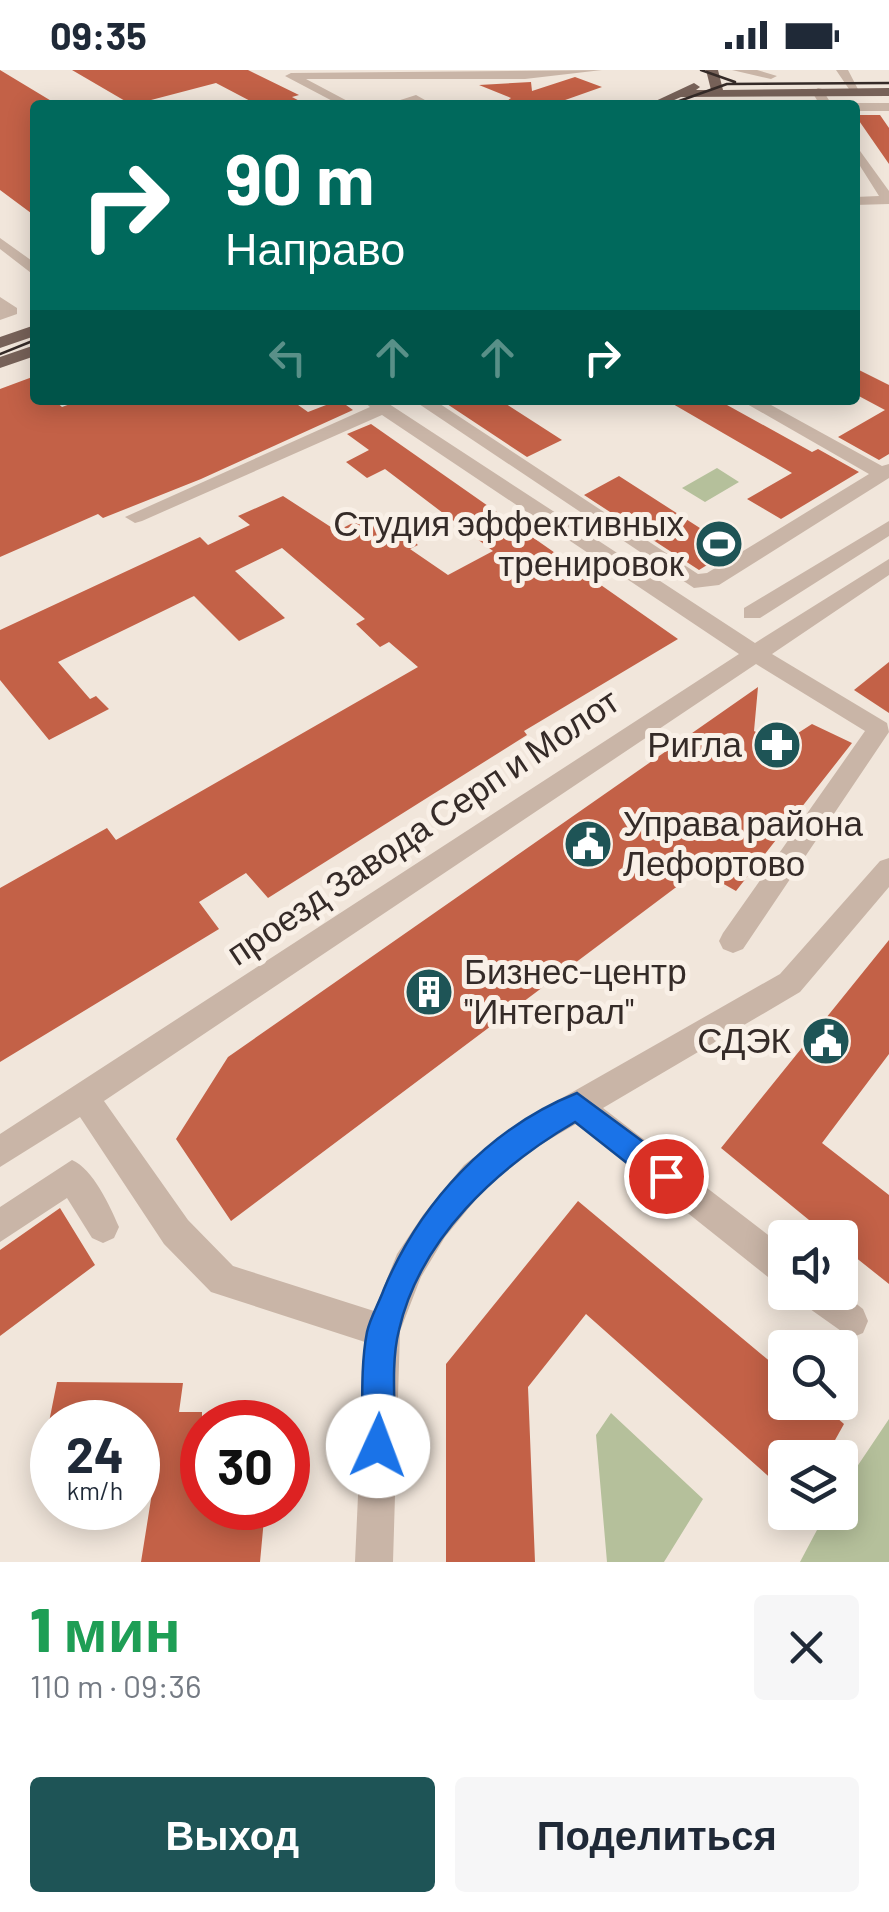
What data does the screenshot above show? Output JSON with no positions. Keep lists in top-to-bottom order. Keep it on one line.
{"streets":{"street":["проезд Завода Серп и Молот"]},"places":{"sports":["Студия эффективных тренировок"],"pharmacy":["Ригла"],"public building":["Управа района Лефортово","СДЭК"],"building":["Бизнес-центр \"Интеграл\""]},"page":{"status":"09:35","turn":["90 m","Направо"],"speed":"24 km/h","limit":"30","heading":["1 мин","110 m · 09:36"],"buttons":["Выход","Поделиться"]}}
